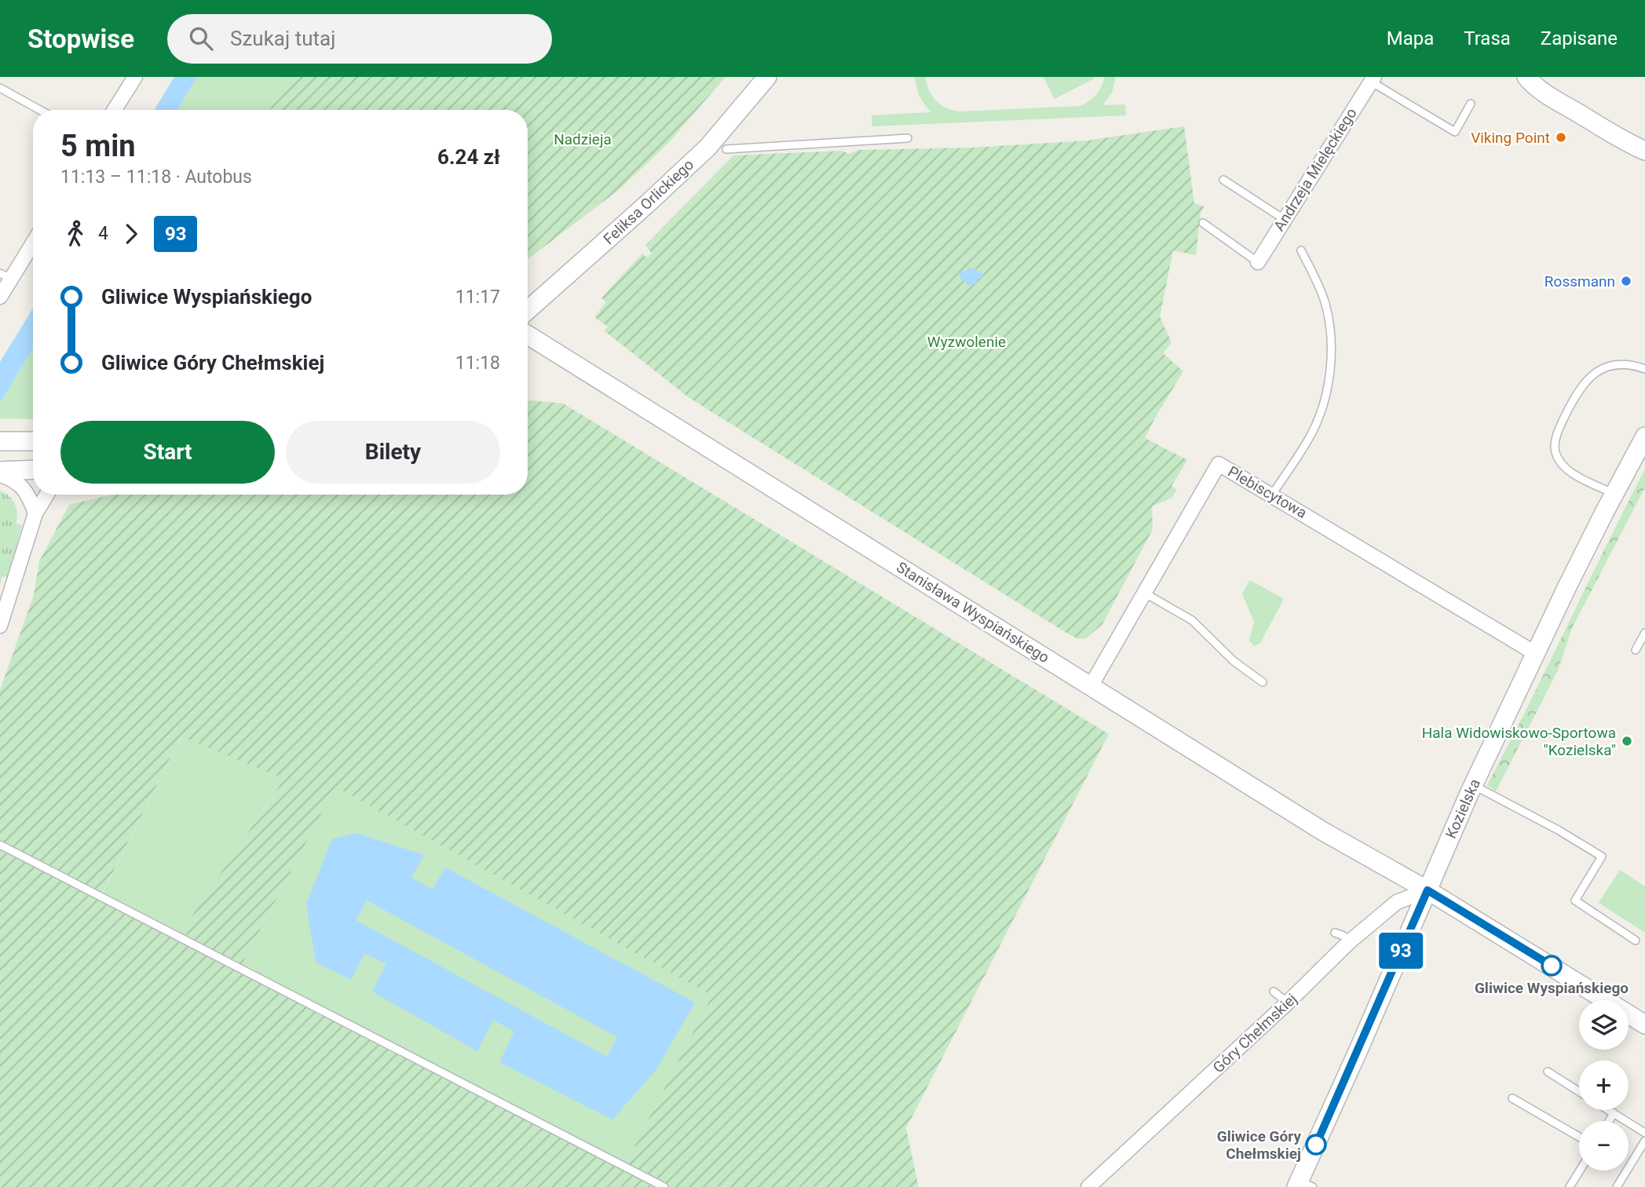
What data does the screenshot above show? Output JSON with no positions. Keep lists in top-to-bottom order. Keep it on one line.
{"streets":{"street":["Andrzeja Mielęckiego","Feliksa Orlickiego","Plebiscytowa","Stanisława Wyspiańskiego","Kozielska","Góry Chełmskiej"]},"crossings":[["Plebiscytowa","Stanisława Wyspiańskiego"],["Plebiscytowa","Kozielska"],["Stanisława Wyspiańskiego","Kozielska"],["Stanisława Wyspiańskiego","Góry Chełmskiej"],["Kozielska","Góry Chełmskiej"]],"parks":["Nadzieja","Wyzwolenie"],"places":["Viking Point","Rossmann","Hala Widowiskowo-Sportowa \"Kozielska\"","Gliwice Wyspiańskiego","Gliwice Góry Chełmskiej"],"lines":["bus line 93"],"page":{"header":"Stopwise","search":"Szukaj tutaj","nav":["Mapa","Trasa","Zapisane"],"on_map":"93","heading":["5 min","11:13 – 11:18 · Autobus","6.24 zł"],"legs":["4","93"],"list":[{"name":"Gliwice Wyspiańskiego","value":"11:17"},{"name":"Gliwice Góry Chełmskiej","value":"11:18"}],"buttons":["Start","Bilety"],"map_buttons":["+","−"]}}
